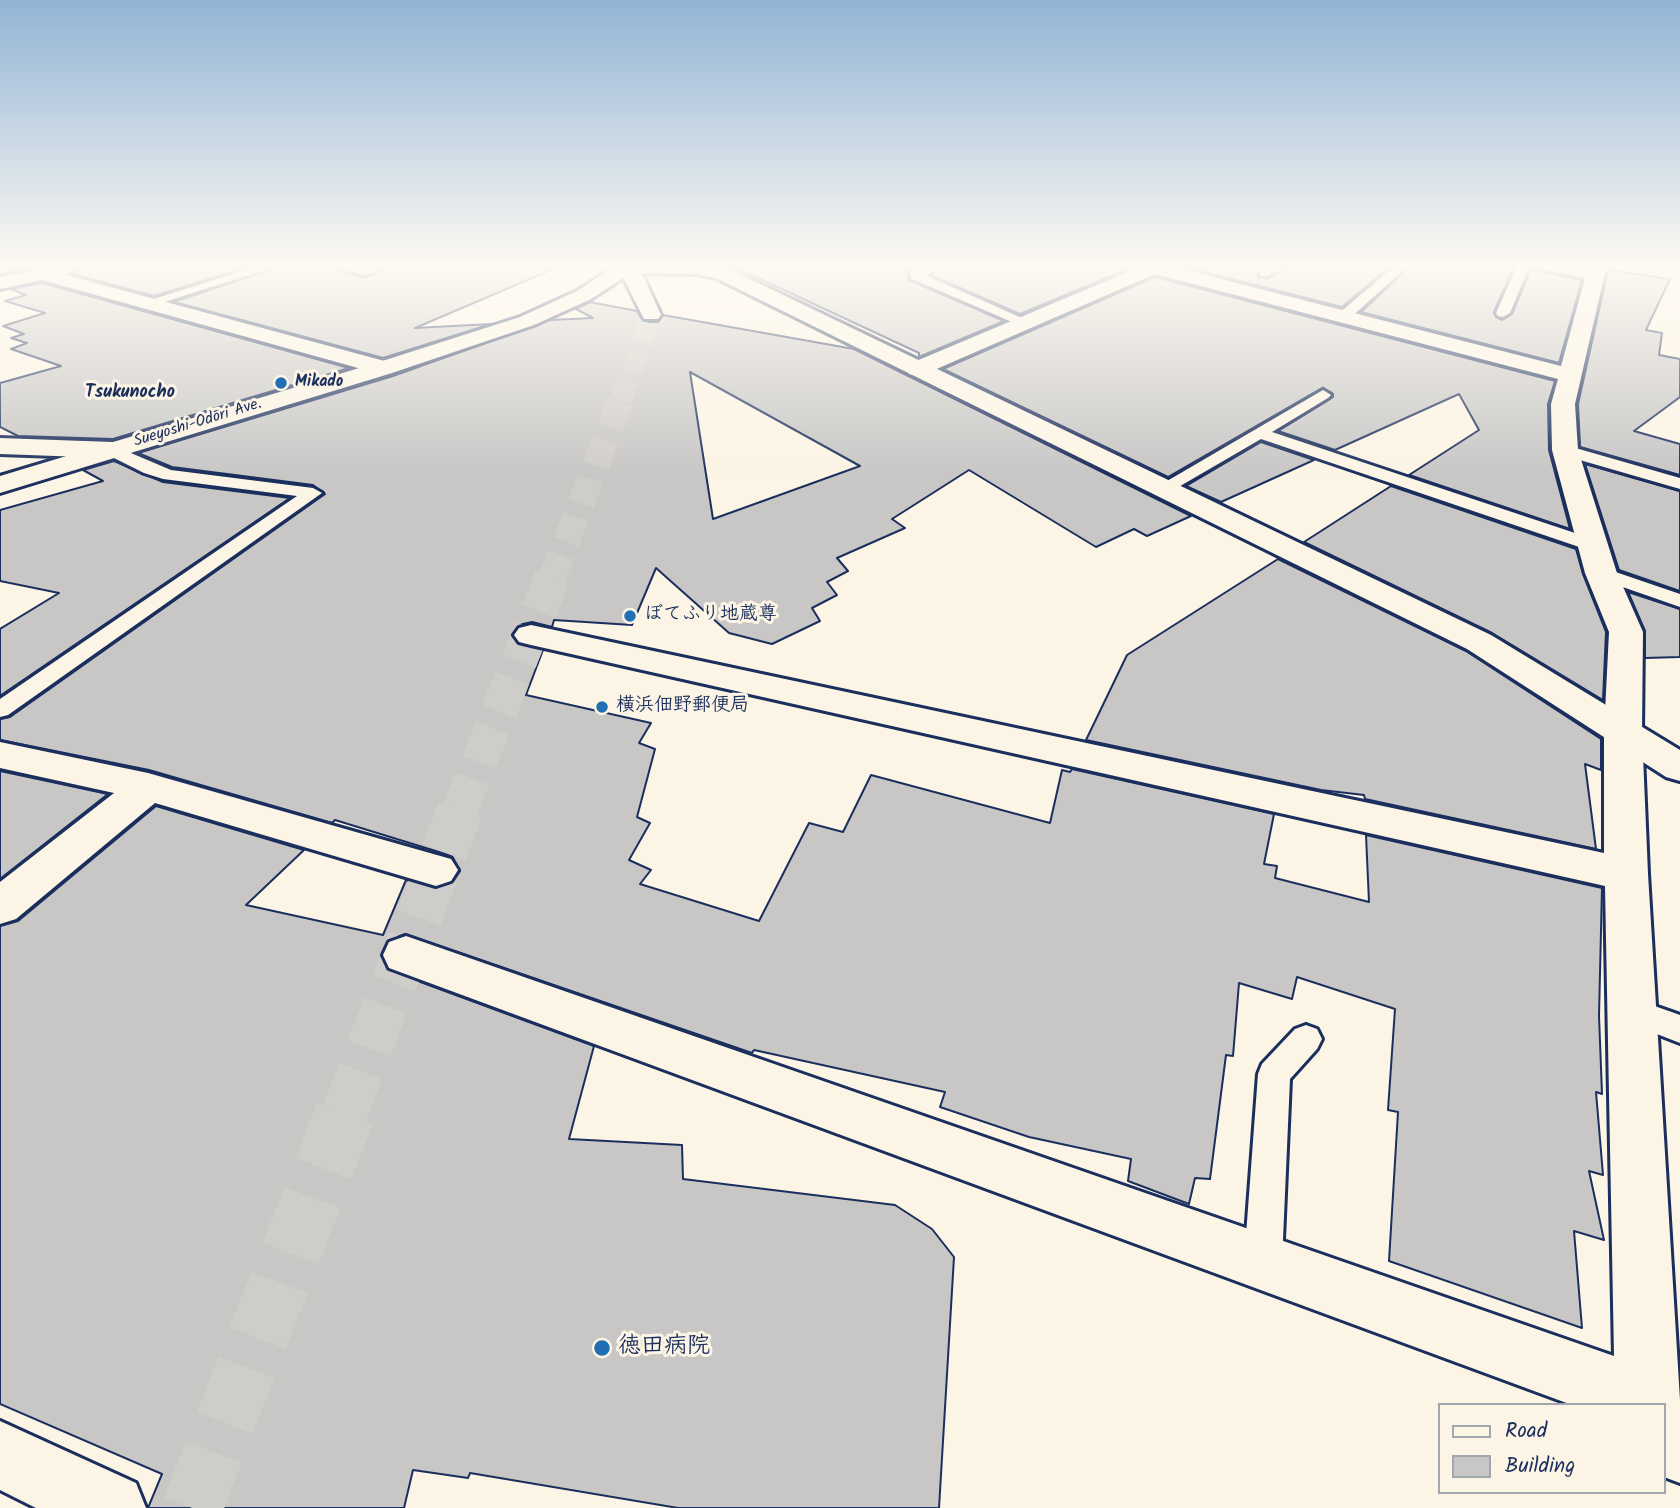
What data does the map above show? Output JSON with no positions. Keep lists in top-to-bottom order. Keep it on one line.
{"streets":{"street":["Sueyoshi-Odōri Ave."]},"districts":["Tsukunocho"],"places":["Mikado","ぼてふり地蔵尊","横浜佃野郵便局","徳田病院"],"legend":["Road","Building"]}
